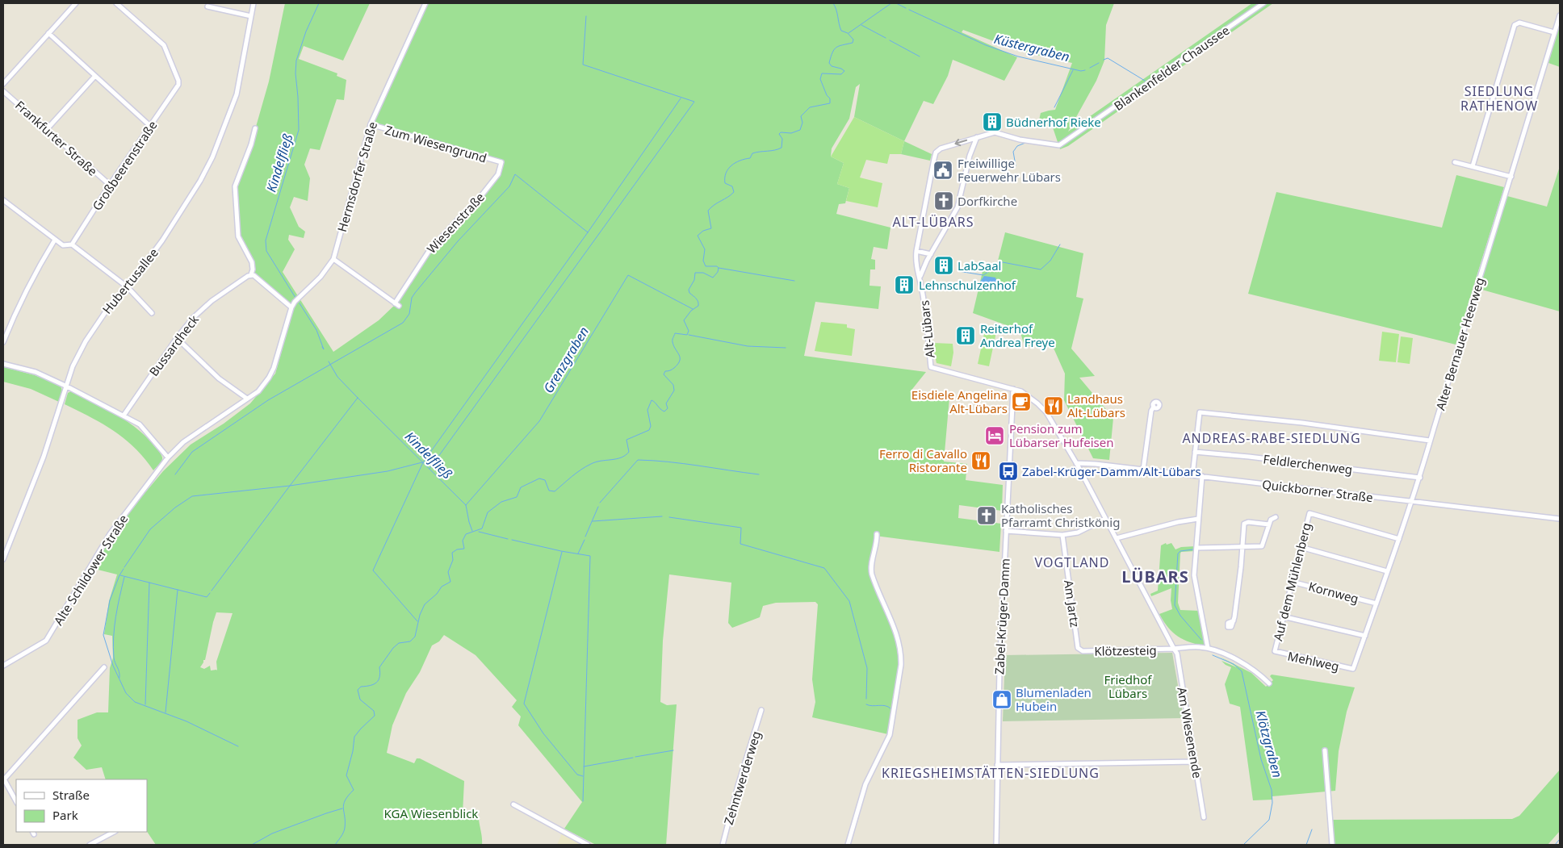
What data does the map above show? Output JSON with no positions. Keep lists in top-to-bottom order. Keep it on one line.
{"streets":{"street":["Blankenfelder Chaussee","Frankfurter Straße","Zum Wiesengrund","Großbeerenstraße","Hermsdorfer Straße","Wiesenstraße","Hubertusallee","Alt-Lübars","Alter Bernauer Heerweg","Bussardheck","Feldlerchenweg","Quickborner Straße","Alte Schildower Straße","Auf dem Mühlenberg","Kornweg","Am Jartz","Zabel-Krüger-Damm","Klötzesteig","Mehlweg","Am Wiesenende","Zehntwerderweg"]},"crossings":[["Blankenfelder Chaussee","Alt-Lübars"],["Frankfurter Straße","Großbeerenstraße"],["Zum Wiesengrund","Hermsdorfer Straße"],["Zum Wiesengrund","Wiesenstraße"],["Hermsdorfer Straße","Wiesenstraße"],["Hermsdorfer Straße","Alte Schildower Straße"],["Alt-Lübars","Quickborner Straße"],["Alt-Lübars","Zabel-Krüger-Damm"],["Alt-Lübars","Am Wiesenende"],["Alter Bernauer Heerweg","Feldlerchenweg"],["Alter Bernauer Heerweg","Quickborner Straße"],["Alter Bernauer Heerweg","Auf dem Mühlenberg"],["Alter Bernauer Heerweg","Kornweg"],["Alter Bernauer Heerweg","Mehlweg"],["Auf dem Mühlenberg","Kornweg"],["Auf dem Mühlenberg","Mehlweg"],["Am Jartz","Klötzesteig"],["Klötzesteig","Am Wiesenende"]],"districts":["SIEDLUNG RATHENOW","ALT-LÜBARS","ANDREAS-RABE-SIEDLUNG","VOGTLAND","LÜBARS","KRIEGSHEIMSTÄTTEN-SIEDLUNG"],"water":["Küstergraben","Kindelfließ","Grenzgraben","Klötzgraben"],"parks":["Friedhof Lübars","KGA Wiesenblick"],"places":{"building":["Büdnerhof Rieke","LabSaal","Lehnschulzenhof","Reiterhof Andrea Freye"],"public building":["Freiwillige Feuerwehr Lübars"],"church":["Dorfkirche","Katholisches Pfarramt Christkönig"],"cafe":["Eisdiele Angelina Alt-Lübars"],"restaurant":["Landhaus Alt-Lübars","Ferro di Cavallo Ristorante"],"hotel":["Pension zum Lübarser Hufeisen"],"bus stop":["Zabel-Krüger-Damm/Alt-Lübars"],"shop":["Blumenladen Hubein"]},"legend":["Straße","Park"]}
